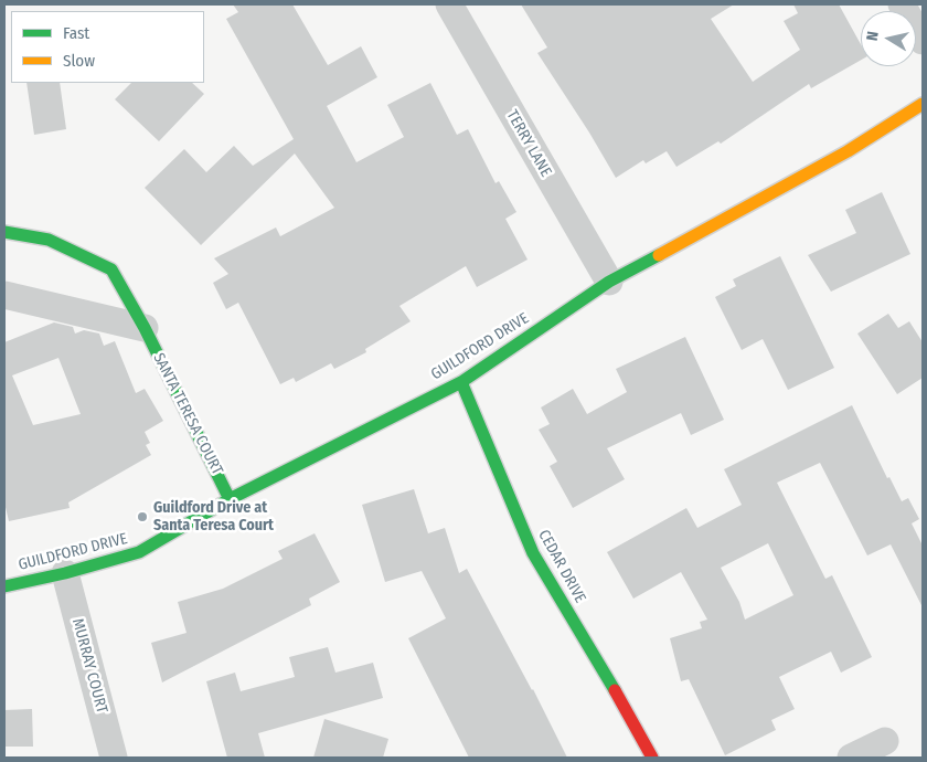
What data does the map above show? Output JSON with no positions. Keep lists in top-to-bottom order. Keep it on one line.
{"streets":{"street":["TERRY LANE","GUILDFORD DRIVE","SANTA TERESA COURT","CEDAR DRIVE","MURRAY COURT"]},"crossings":[["TERRY LANE","GUILDFORD DRIVE"],["GUILDFORD DRIVE","SANTA TERESA COURT"],["GUILDFORD DRIVE","CEDAR DRIVE"],["GUILDFORD DRIVE","MURRAY COURT"]],"places":["Guildford Drive at Santa Teresa Court"],"legend":["Fast","Slow"],"north":"left"}
